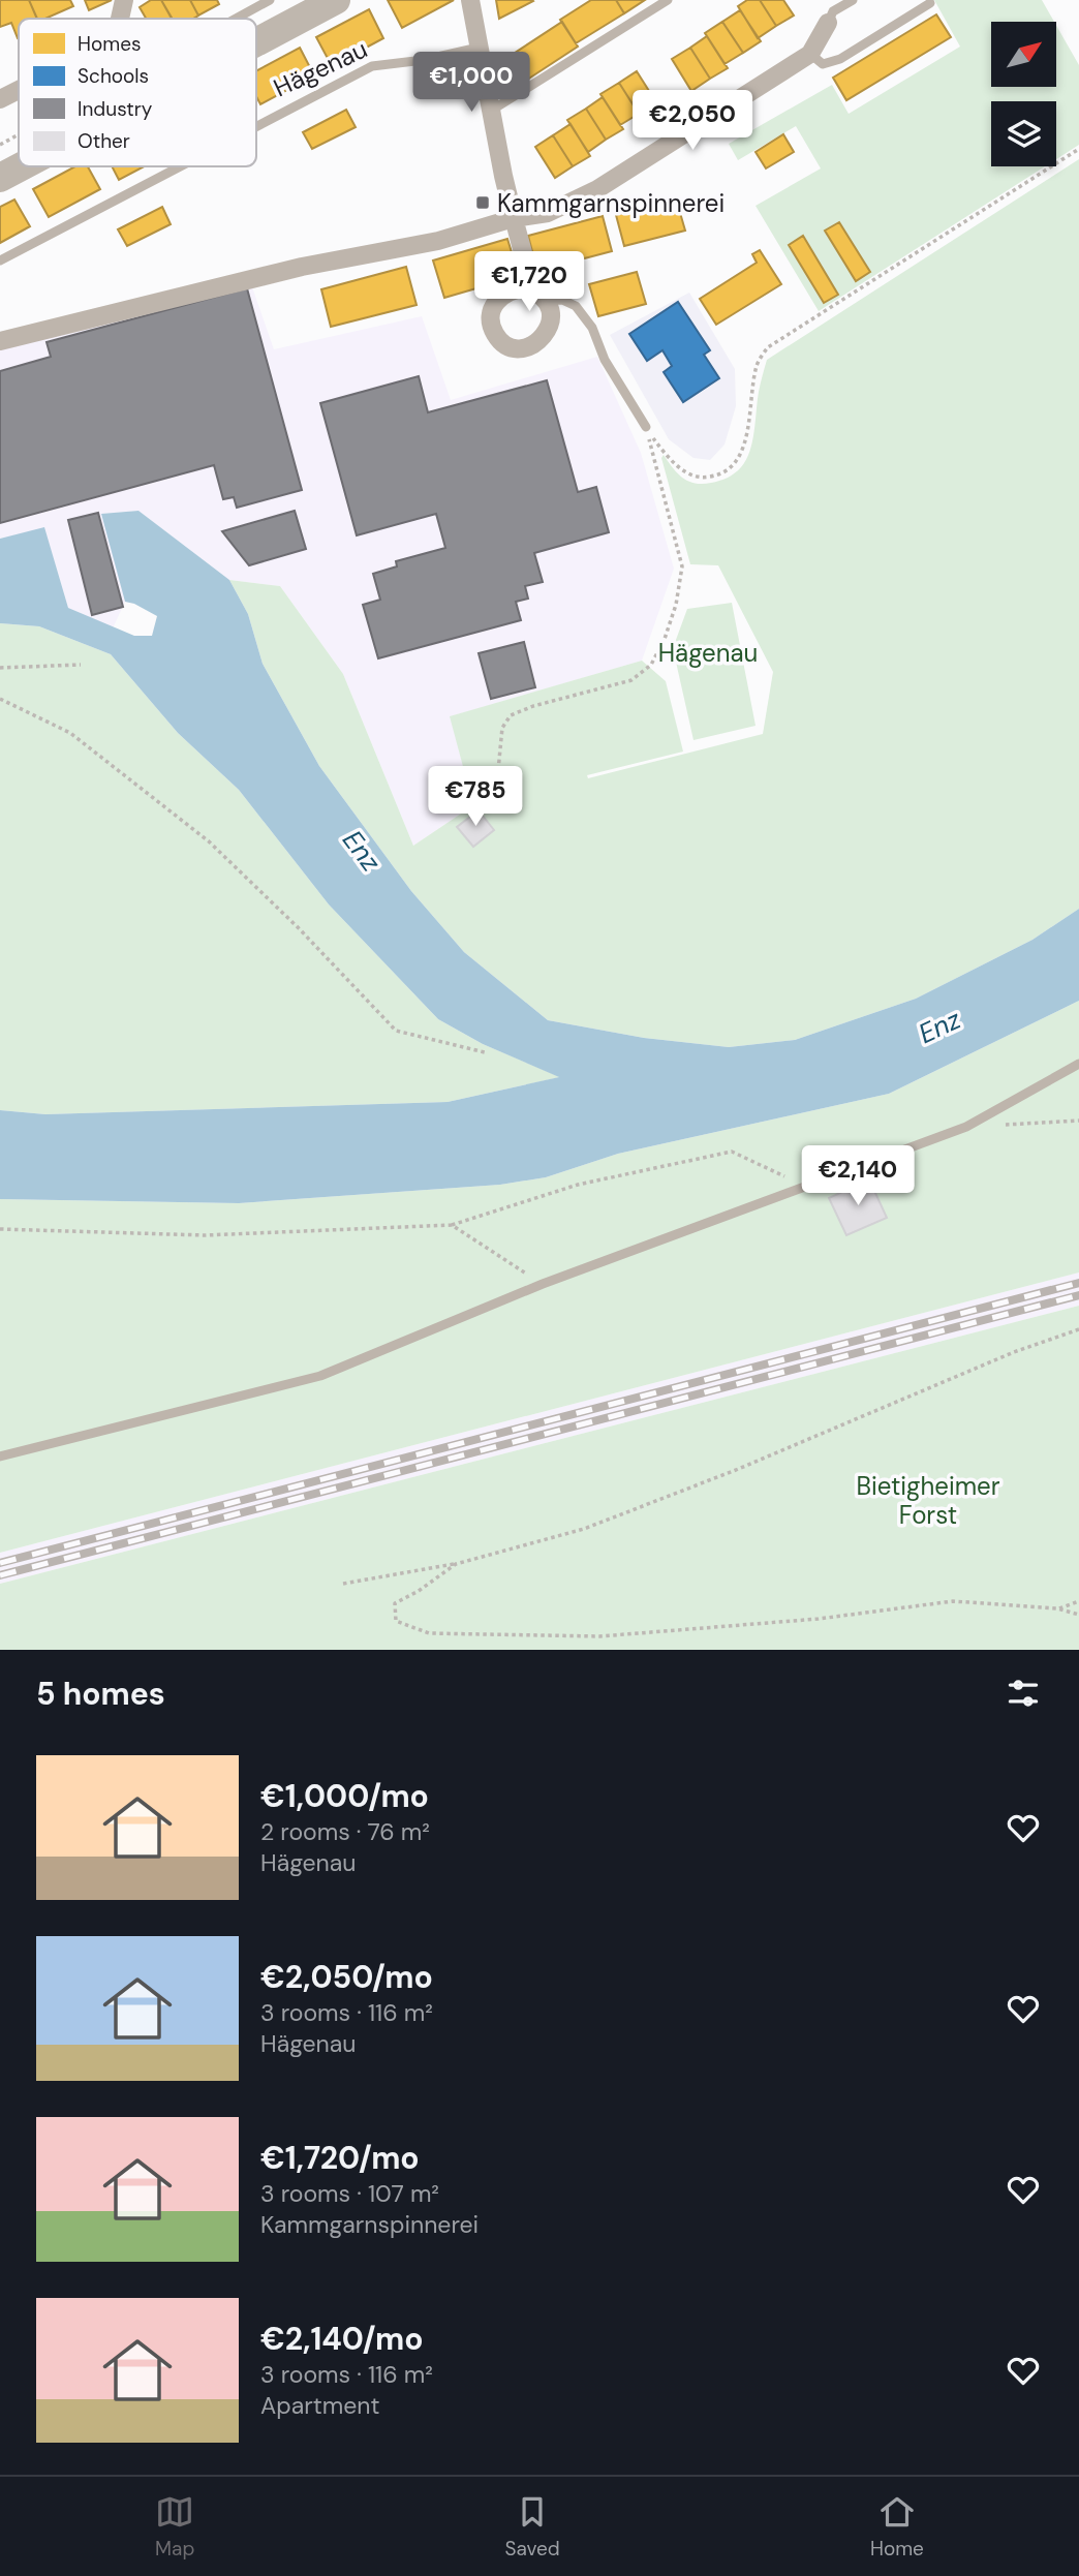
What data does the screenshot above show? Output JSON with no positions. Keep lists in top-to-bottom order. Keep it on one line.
{"streets":{"lane":["Hägenau"]},"water":["Enz"],"parks":["Hägenau","Bietigheimer Forst"],"places":{"transit":["Kammgarnspinnerei"]},"legend":["Homes","Schools","Industry","Other"],"north":"top right","page":{"price":["€1,000","€2,050","€1,720","€785","€2,140"],"heading":"5 homes","list":[{"name":"€1,000/mo","note":"2 rooms · 76 m² · Hägenau"},{"name":"€2,050/mo","note":"3 rooms · 116 m² · Hägenau"},{"name":"€1,720/mo","note":"3 rooms · 107 m² · Kammgarnspinnerei"},{"name":"€2,140/mo","note":"3 rooms · 116 m² · Apartment"}],"tabs":["Map","Saved","Home"]}}
